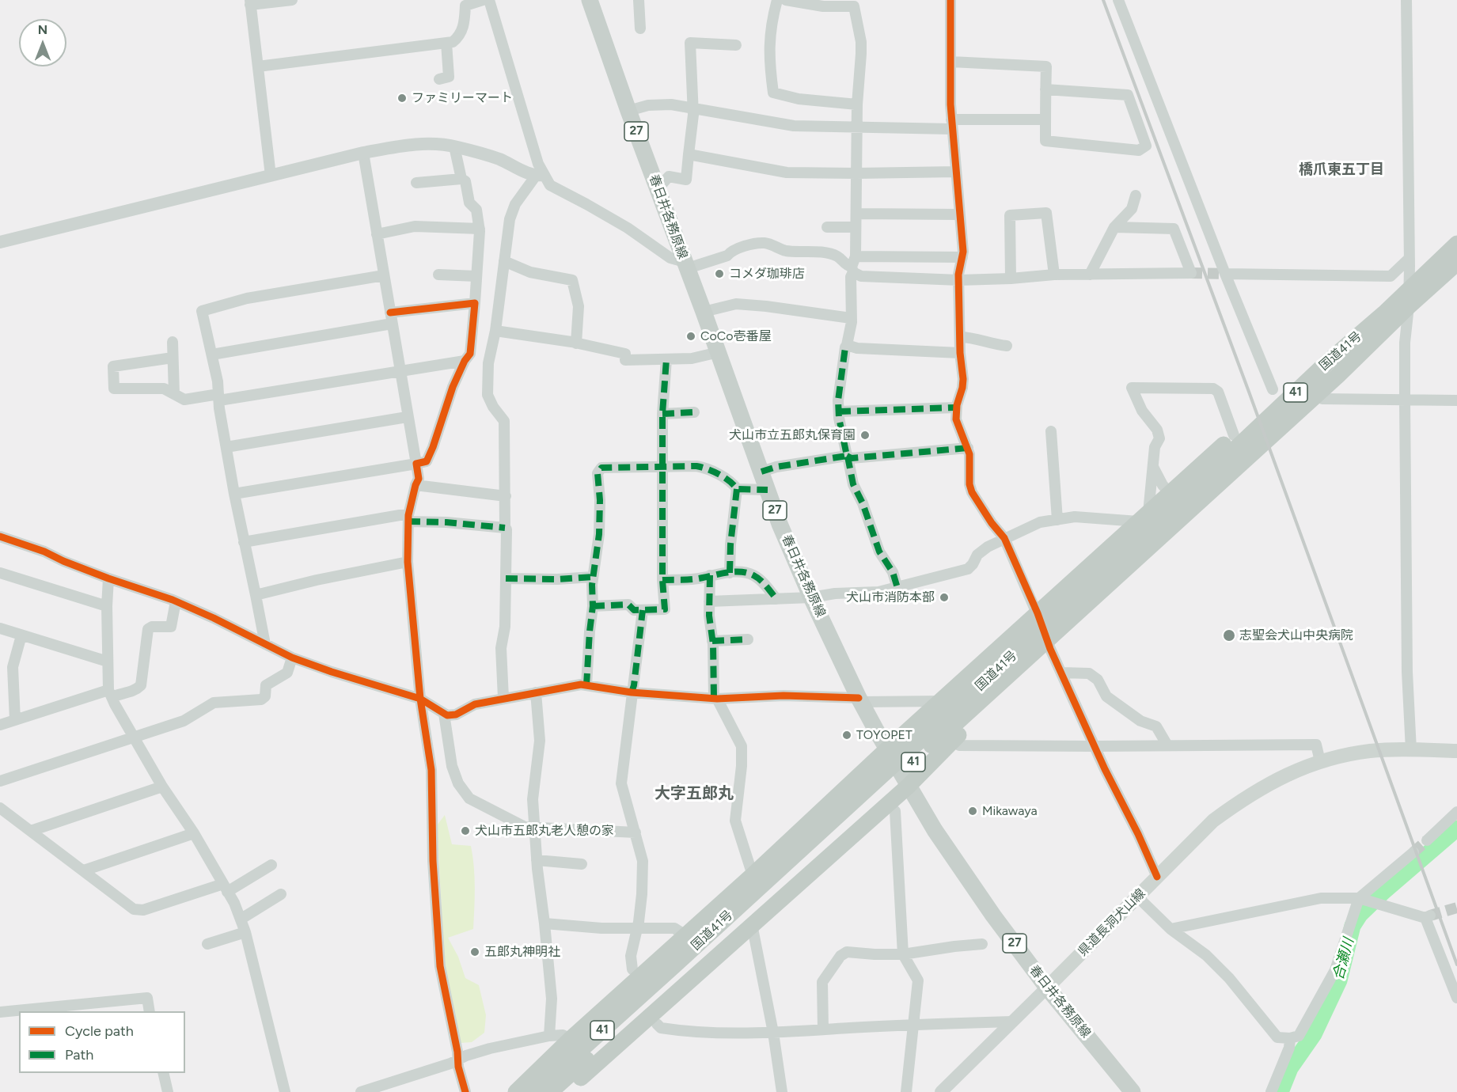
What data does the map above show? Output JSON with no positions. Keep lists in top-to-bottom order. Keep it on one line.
{"streets":{"highway":["国道41号","41"],"main road":["27","春日井各務原線","県道長洞犬山線"]},"crossings":[["春日井各務原線","41"],["春日井各務原線","県道長洞犬山線"]],"districts":["橋爪東五丁目","大字五郎丸"],"water":["合瀬川"],"places":["ファミリーマート","コメダ珈琲店","CoCo壱番屋","犬山市立五郎丸保育園","犬山市消防本部","志聖会犬山中央病院","TOYOPET","Mikawaya","犬山市五郎丸老人憩の家","五郎丸神明社"],"legend":["Cycle path","Path"],"north":"top"}
